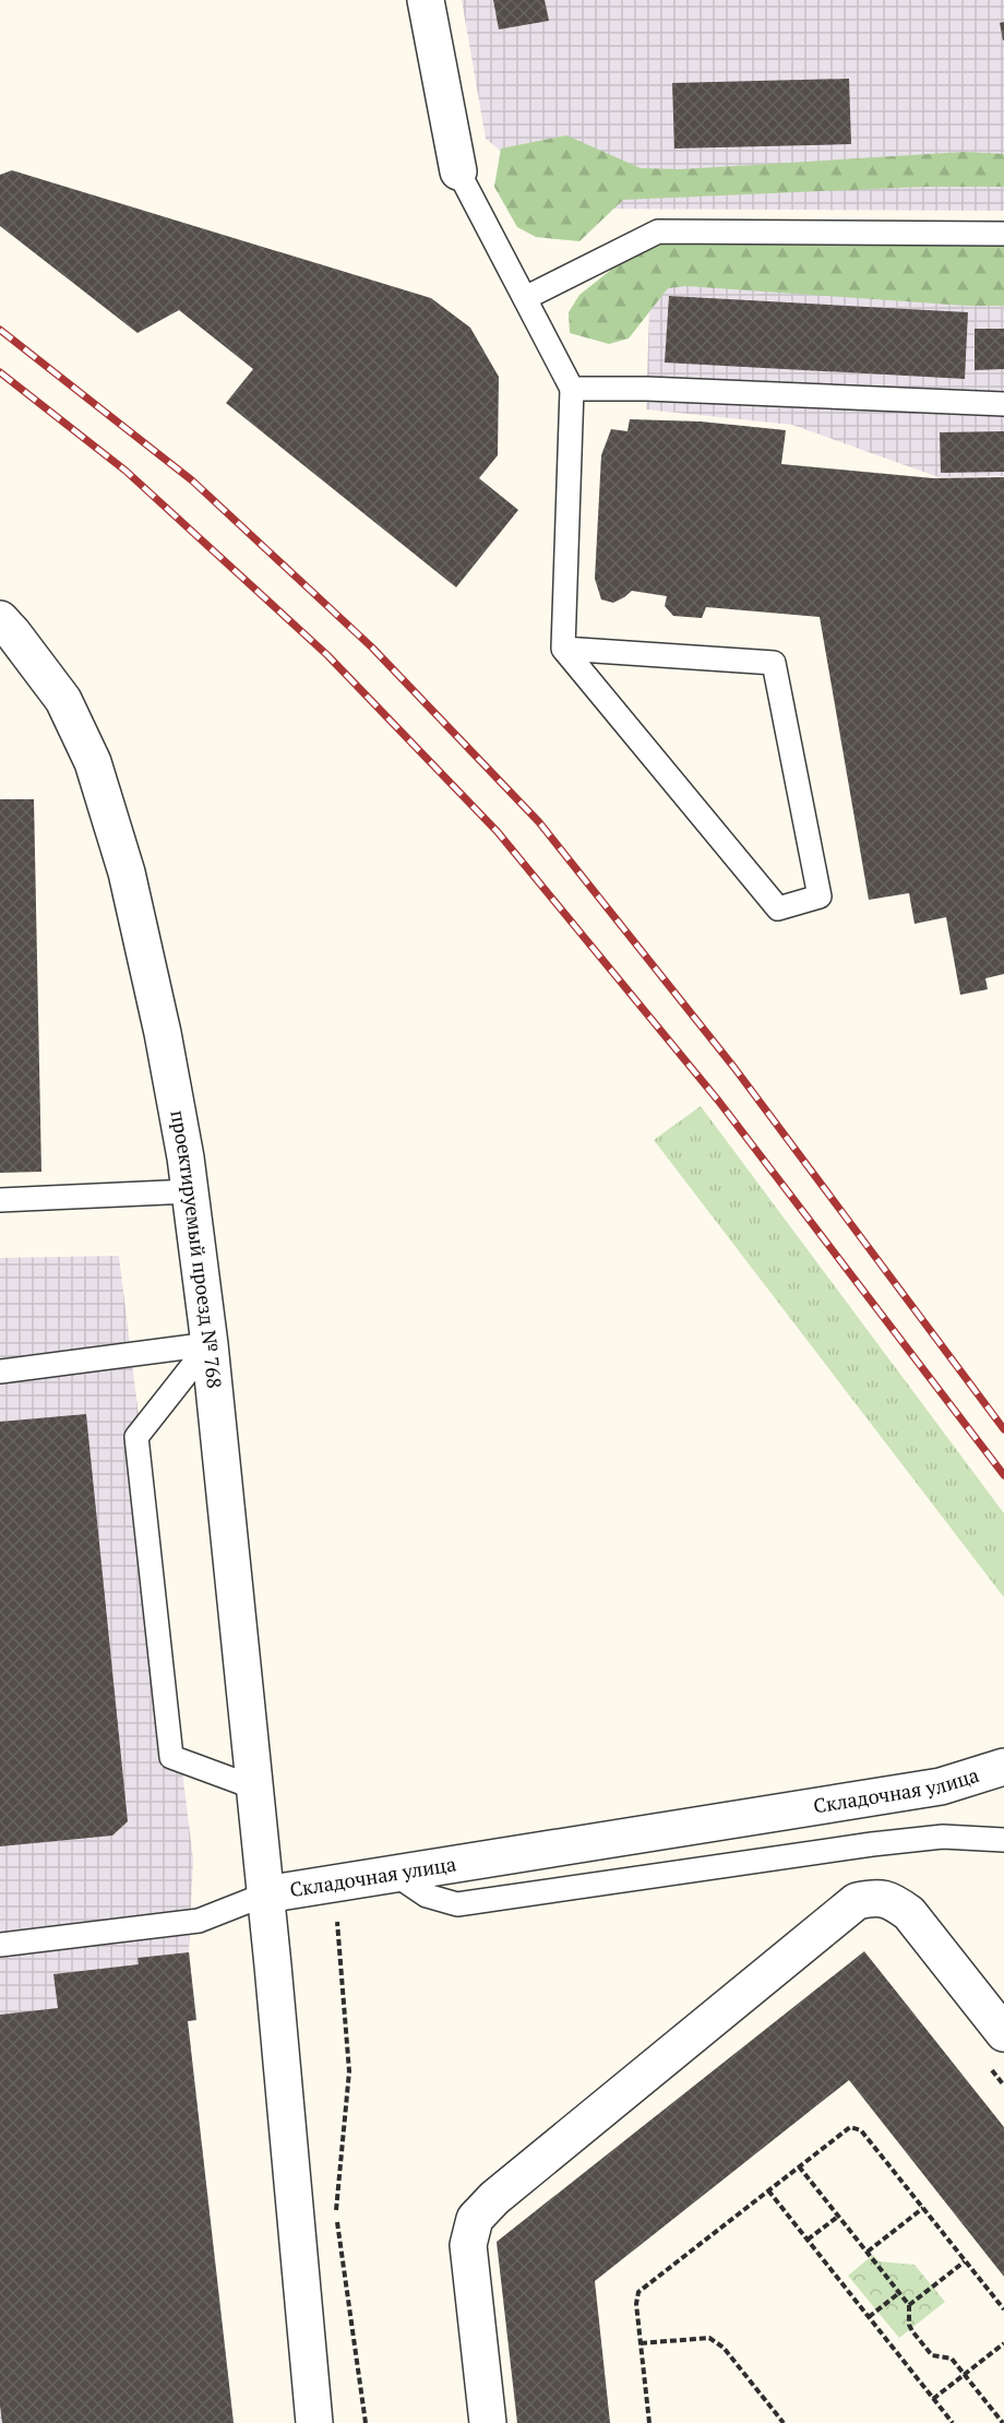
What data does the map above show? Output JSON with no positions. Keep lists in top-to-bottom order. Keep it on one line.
{"streets":{"street":["проектируемый проезд № 768","Складочная улица"]},"crossings":[["проектируемый проезд № 768","Складочная улица"]]}
